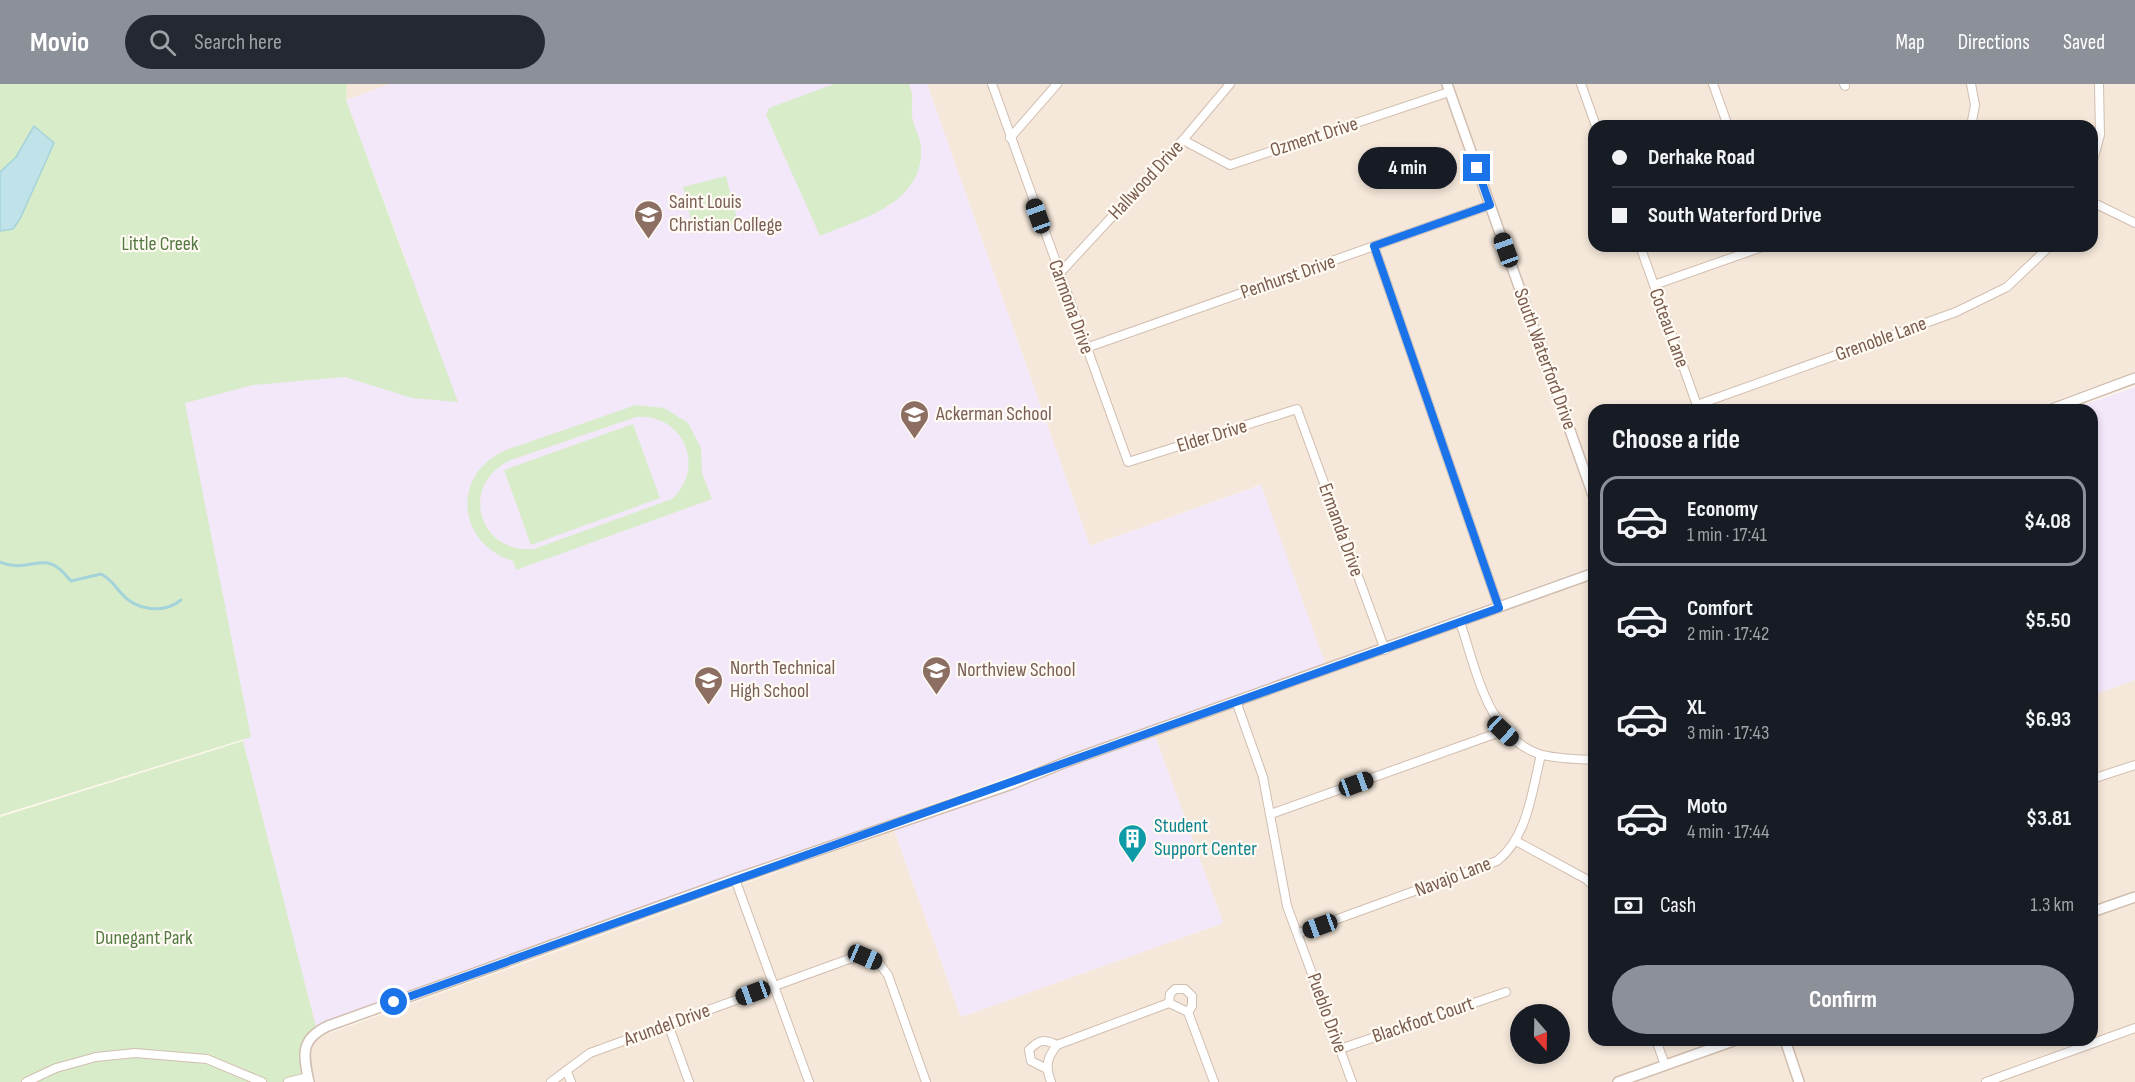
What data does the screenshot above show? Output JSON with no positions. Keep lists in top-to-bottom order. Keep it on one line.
{"streets":{"street":["Ozment Drive","Hallwood Drive","Penhurst Drive","Carmona Drive","Coteau Lane","Grenoble Lane","South Waterford Drive","Elder Drive","Ermanda Drive","Navajo Lane","Pueblo Drive","Blackfoot Court","Arundel Drive"]},"crossings":[["Ozment Drive","Hallwood Drive"],["Ozment Drive","South Waterford Drive"],["Hallwood Drive","Carmona Drive"],["Penhurst Drive","Carmona Drive"],["Penhurst Drive","South Waterford Drive"],["Carmona Drive","Elder Drive"],["Elder Drive","Ermanda Drive"],["Navajo Lane","Pueblo Drive"],["Pueblo Drive","Blackfoot Court"]],"parks":["Little Creek","Dunegant Park"],"places":{"school or university":["Saint Louis Christian College","Ackerman School","Northview School","North Technical High School"],"building":["Student Support Center"]},"north":"bottom","page":{"header":"Movio","search":"Search here","nav":["Map","Directions","Saved"],"banner":["Derhake Road","South Waterford Drive"],"bubble":"4 min","heading":"Choose a ride","list":[{"name":"Economy","note":"1 min · 17:41","value":"$4.08"},{"name":"Comfort","note":"2 min · 17:42","value":"$5.50"},{"name":"XL","note":"3 min · 17:43","value":"$6.93"},{"name":"Moto","note":"4 min · 17:44","value":"$3.81"}],"pay":["Cash","1.3 km"],"buttons":"Confirm"}}
